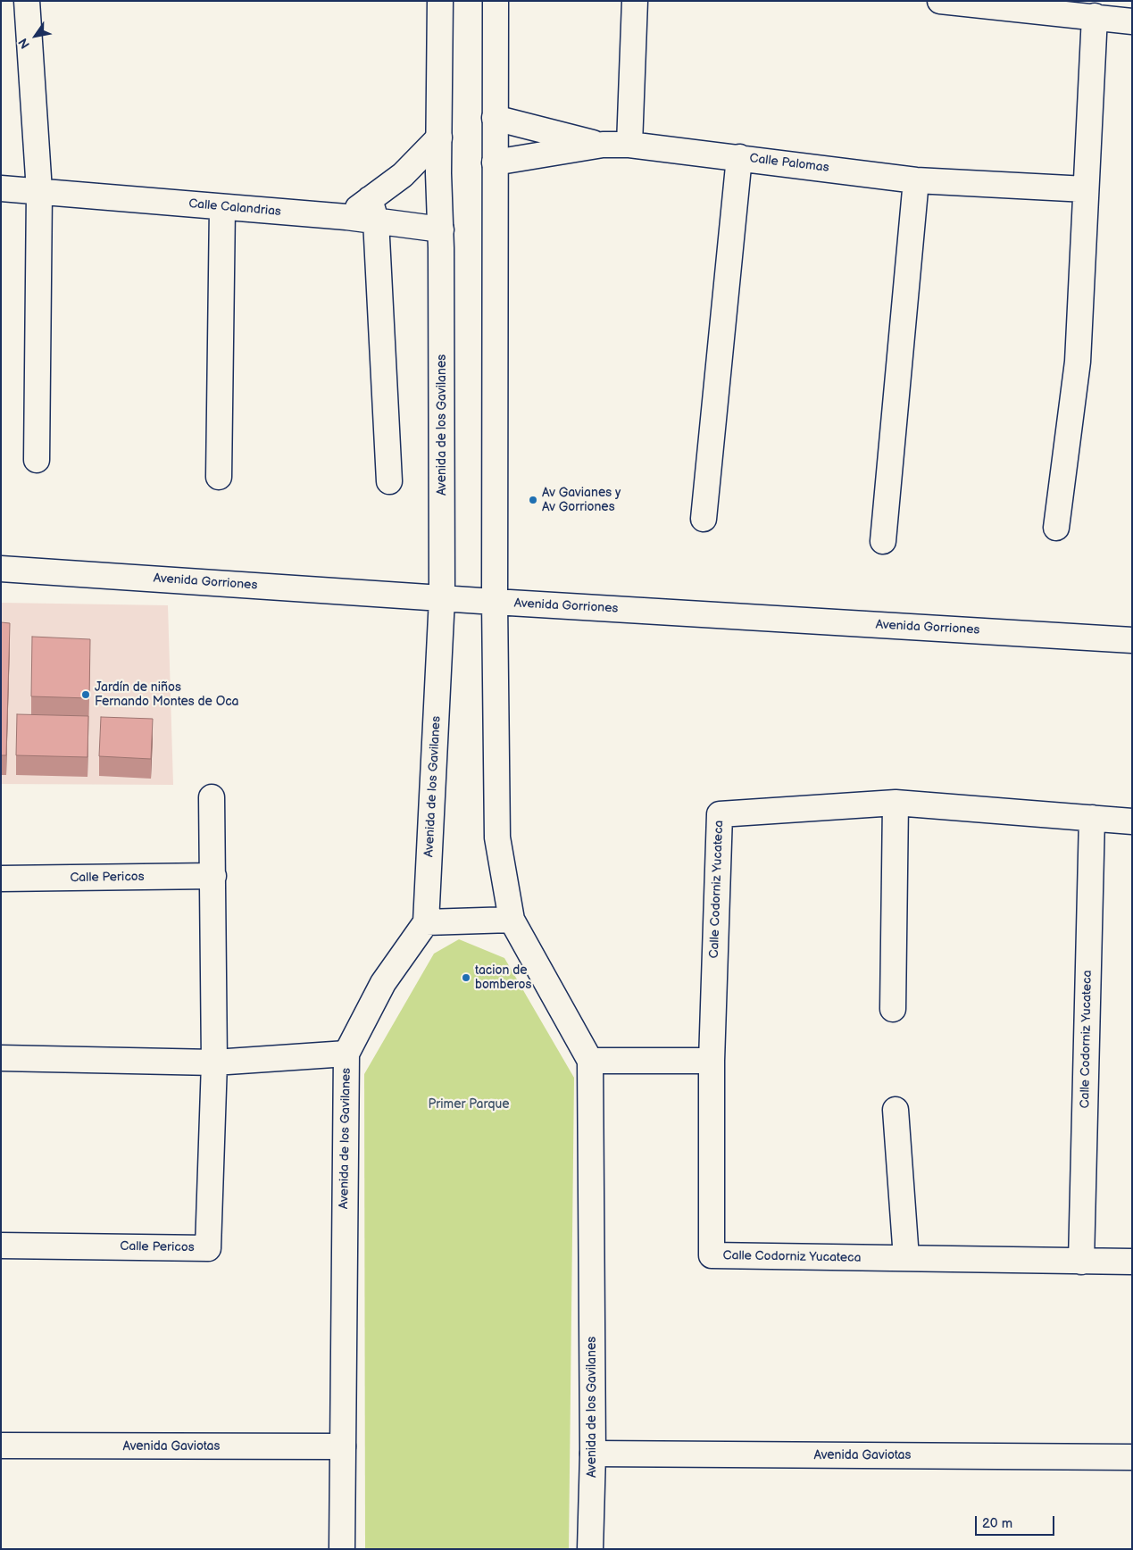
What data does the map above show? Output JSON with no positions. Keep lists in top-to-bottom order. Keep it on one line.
{"streets":{"street":["Calle Palomas","Calle Calandrias","Avenida de los Gavilanes","Avenida Gorriones","Calle Pericos","Calle Codorniz Yucateca","Avenida Gaviotas"]},"crossings":[["Calle Palomas","Avenida de los Gavilanes"],["Calle Calandrias","Avenida de los Gavilanes"],["Avenida de los Gavilanes","Avenida Gorriones"],["Avenida de los Gavilanes","Avenida Gaviotas"]],"parks":["Primer Parque"],"places":["Av Gavianes y Av Gorriones","Jardín de niños Fernando Montes de Oca","tacion de bomberos"],"scale_bar":"20 m","north":"bottom left"}
